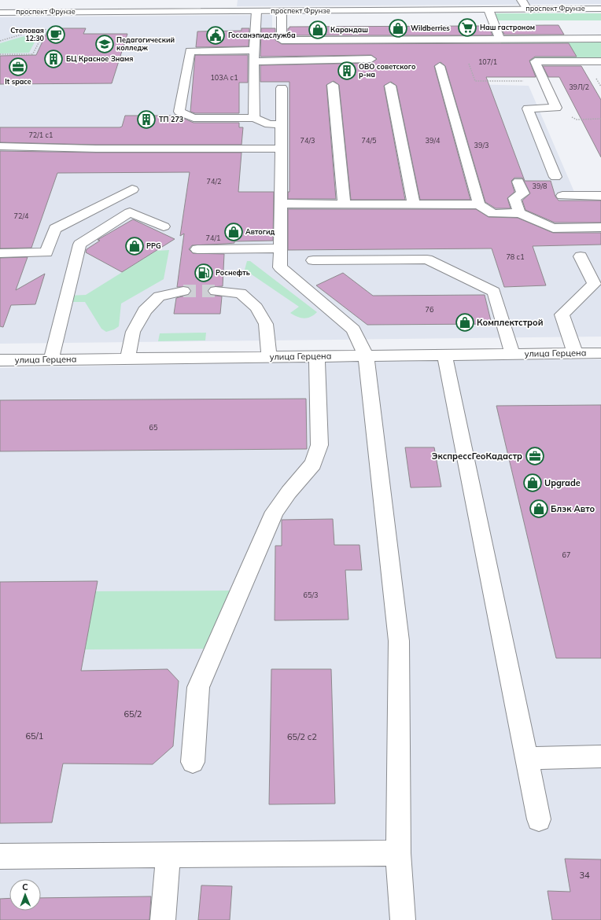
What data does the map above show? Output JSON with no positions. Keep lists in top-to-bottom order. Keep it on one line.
{"streets":{"main road":["проспект Фрунзе","улица Герцена"]},"places":{"supermarket":["Наш гастроном"],"shop":["Wildberries","Карандаш","Автогид","PPG","Комплектстрой","Upgrade","Блэк Авто"],"cafe":["Столовая 12:30"],"public building":["Госсанэпидслужба"],"school or university":["Педагогический колледж"],"building":["БЦ Красное Знамя","ОВО советского р-на","ТП 273"],"office":["It space","ЭкспрессГеоКадастр"],"fuel station":["Роснефть"]},"house_numbers":["107/1","103А с1","39Л/2","72/1 с1","74/3","74/5","39/4","39/3","74/2","39/8","72/4","74/1","78 с1","76","65","67","65/3","65/2","65/1","65/2 с2","34"],"north":"top"}
